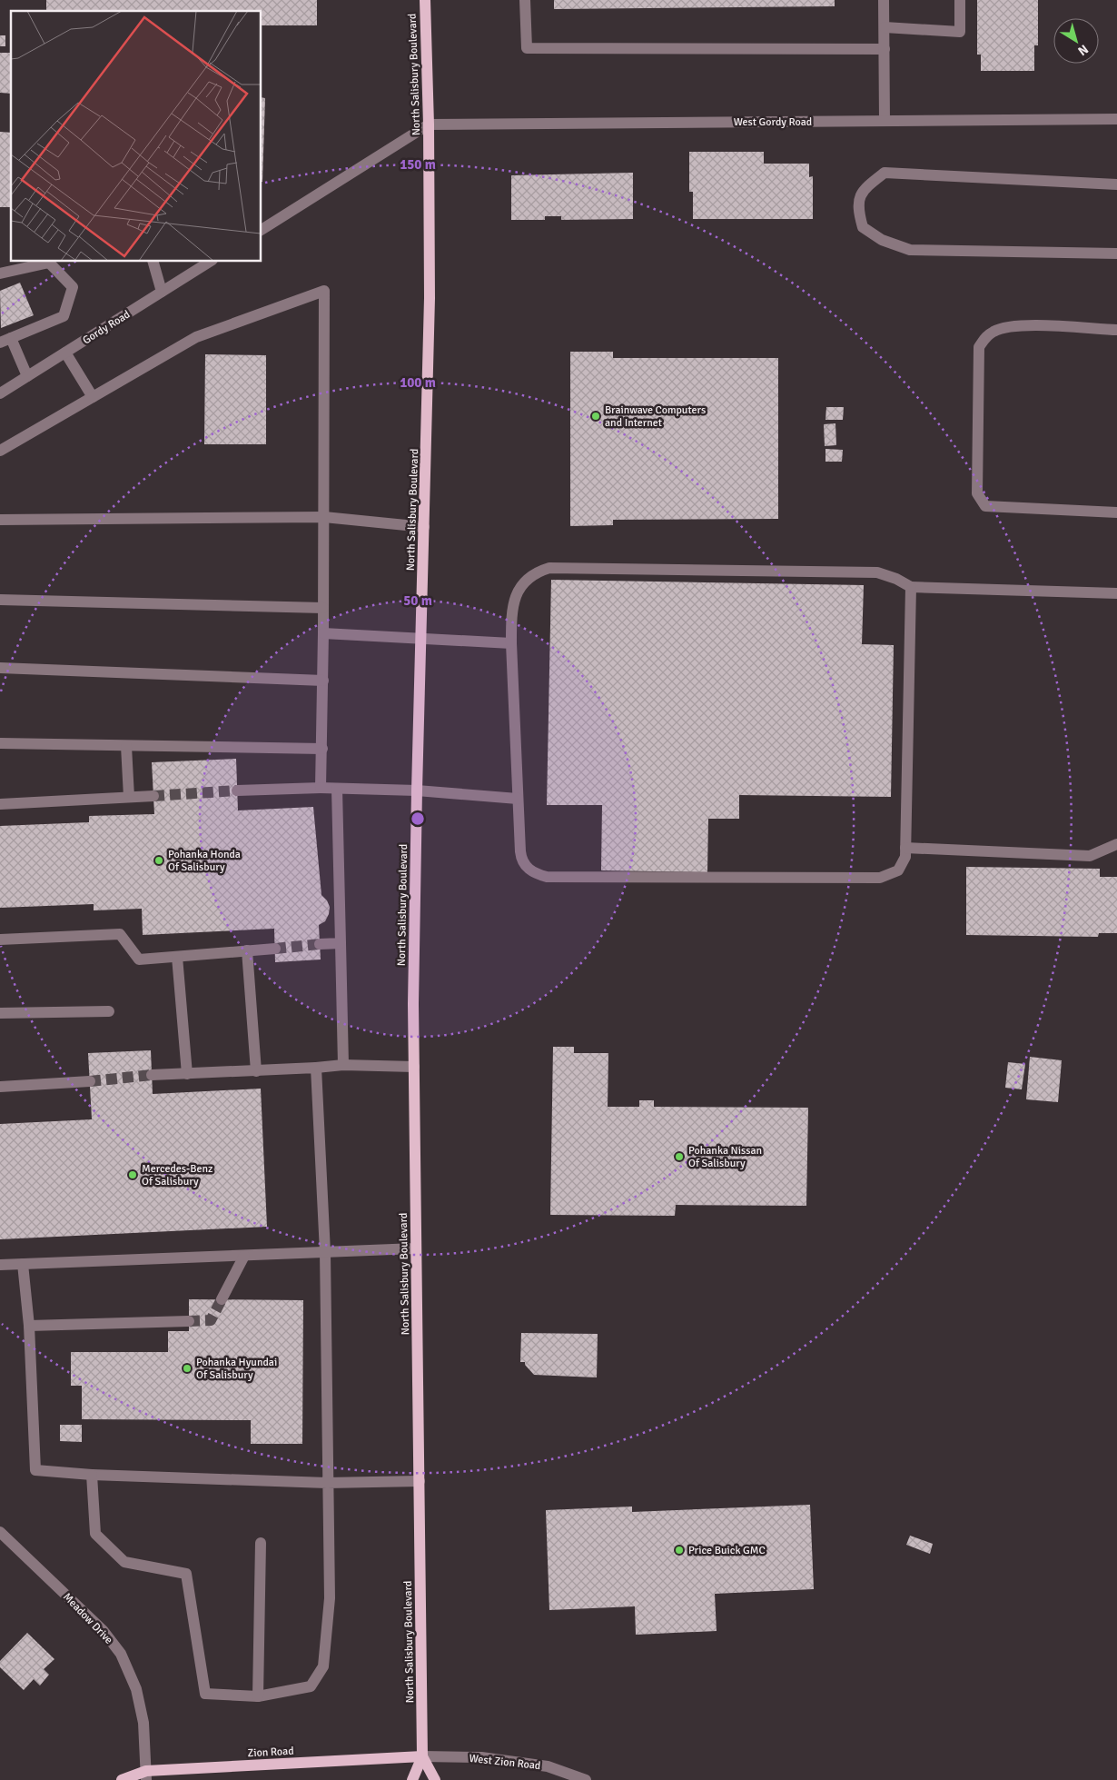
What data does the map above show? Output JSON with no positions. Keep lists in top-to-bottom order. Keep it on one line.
{"streets":{"main road":["North Salisbury Boulevard","Zion Road"],"street":["West Gordy Road","Gordy Road","Meadow Drive","West Zion Road"]},"crossings":[["North Salisbury Boulevard","West Gordy Road"],["North Salisbury Boulevard","Zion Road"],["North Salisbury Boulevard","West Zion Road"],["Meadow Drive","Zion Road"],["Zion Road","West Zion Road"]],"places":["Brainwave Computers and Internet","Pohanka Honda Of Salisbury","Pohanka Nissan Of Salisbury","Mercedes-Benz Of Salisbury","Pohanka Hyundai Of Salisbury","Price Buick GMC"],"north":"bottom right","rings":["150 m","100 m","50 m"]}
